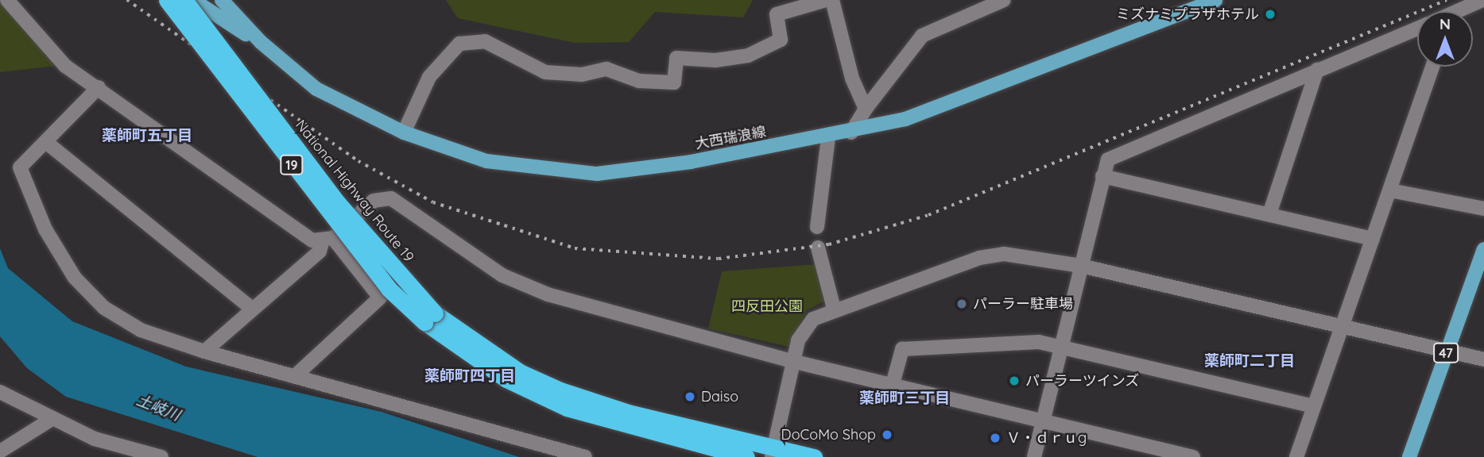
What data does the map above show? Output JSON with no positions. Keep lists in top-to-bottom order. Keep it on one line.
{"streets":{"highway":["19","National Highway Route 19"],"main road":["大西瑞浪線","47"]},"districts":["薬師町五丁目","薬師町二丁目","薬師町四丁目","薬師町三丁目"],"water":["土岐川"],"parks":["四反田公園"],"places":["ミズナミプラザホテル","パーラー駐車場","パーラーツインズ","Daiso","DoCoMo Shop","Ｖ・ｄｒｕg"],"north":"top"}
